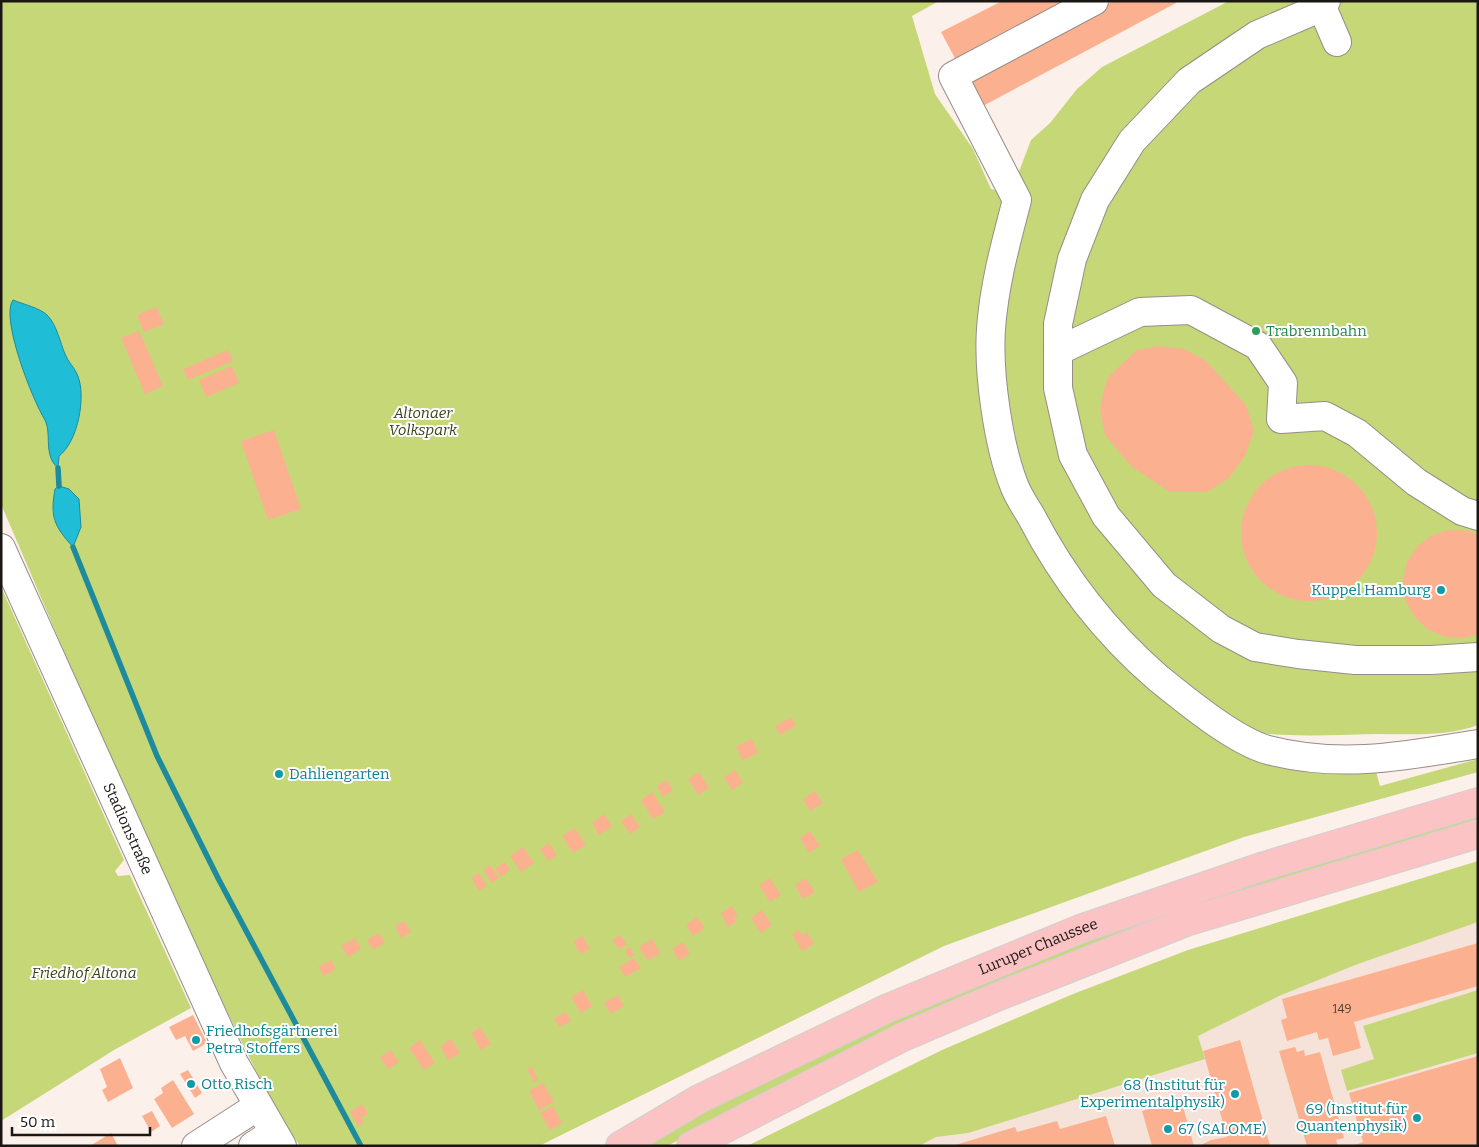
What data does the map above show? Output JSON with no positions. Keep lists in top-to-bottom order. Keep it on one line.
{"streets":{"main road":["Luruper Chaussee"],"street":["Stadionstraße"]},"parks":["Altonaer Volkspark","Friedhof Altona"],"places":["Trabrennbahn","Kuppel Hamburg","Dahliengarten","Friedhofsgärtnerei Petra Stoffers","Otto Risch","68 (Institut für Experimentalphysik)","69 (Institut für Quantenphysik)","67 (SALOME)"],"house_numbers":["149"],"scale_bar":"50 m"}
